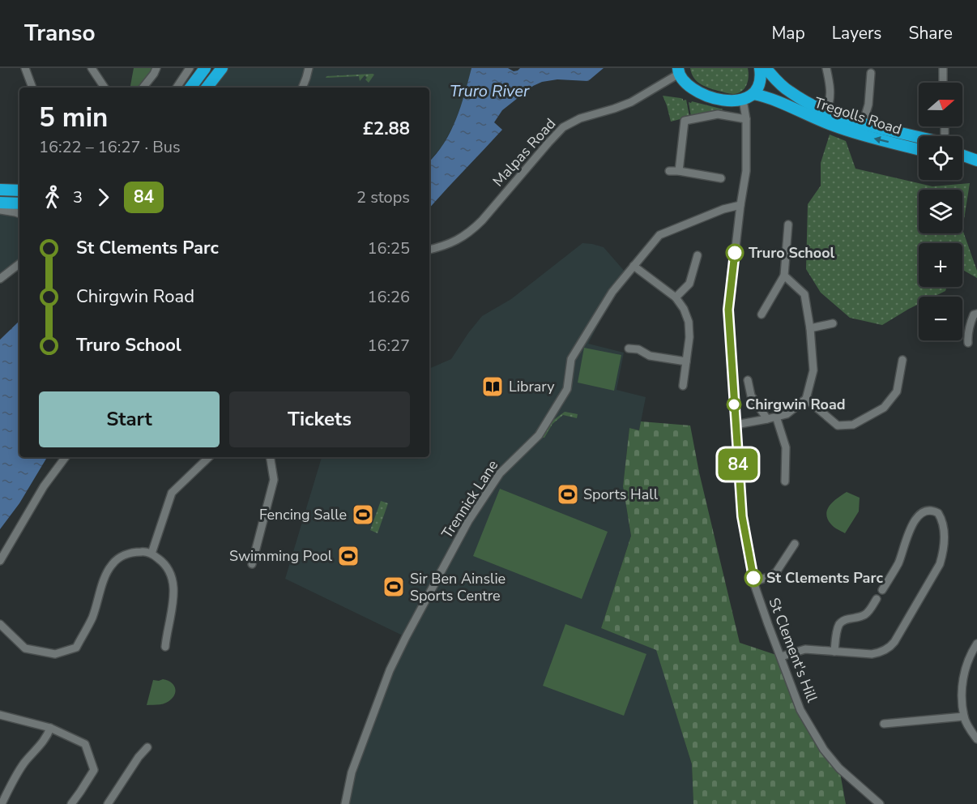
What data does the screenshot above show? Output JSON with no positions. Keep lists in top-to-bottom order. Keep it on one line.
{"streets":{"highway":["Tregolls Road"],"street":["Malpas Road","Trennick Lane","St Clement's Hill"]},"crossings":[["Tregolls Road","Malpas Road"],["Tregolls Road","St Clement's Hill"],["Trennick Lane","St Clement's Hill"]],"water":["Truro River"],"places":{"other":["Truro School","Chirgwin Road","St Clements Parc"],"library":["Library"],"sports":["Sports Hall","Fencing Salle","Swimming Pool","Sir Ben Ainslie Sports Centre"]},"lines":["bus line 84"],"north":"right","page":{"header":"Transo","nav":["Map","Layers","Share"],"on_map":"84","map_buttons":["+","−"],"heading":["5 min","16:22 – 16:27 · Bus","£2.88"],"legs":["3","84","2 stops"],"list":[{"name":"St Clements Parc","value":"16:25"},{"name":"Chirgwin Road","value":"16:26"},{"name":"Truro School","value":"16:27"}],"buttons":["Start","Tickets"]}}
